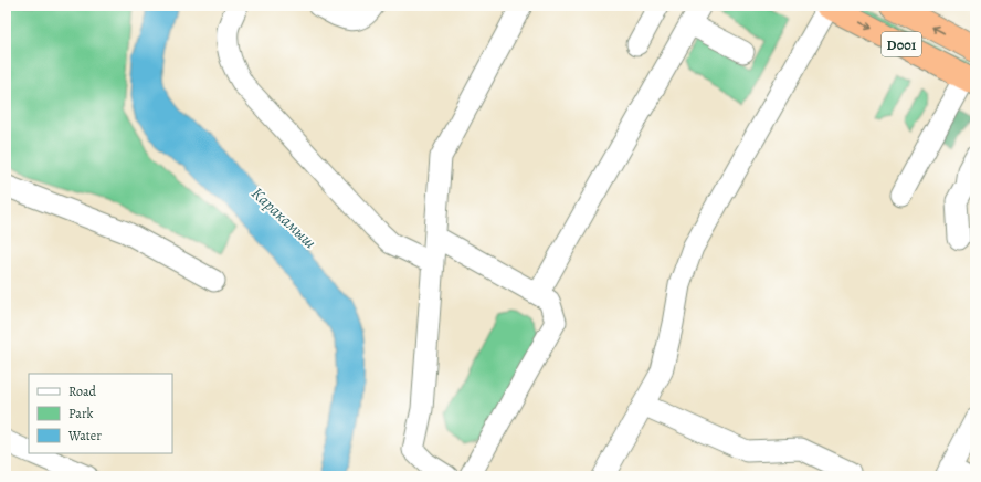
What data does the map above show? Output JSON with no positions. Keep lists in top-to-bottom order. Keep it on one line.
{"streets":{"highway":["D001"]},"water":["Каракамыш"],"legend":["Road","Park","Water"]}
